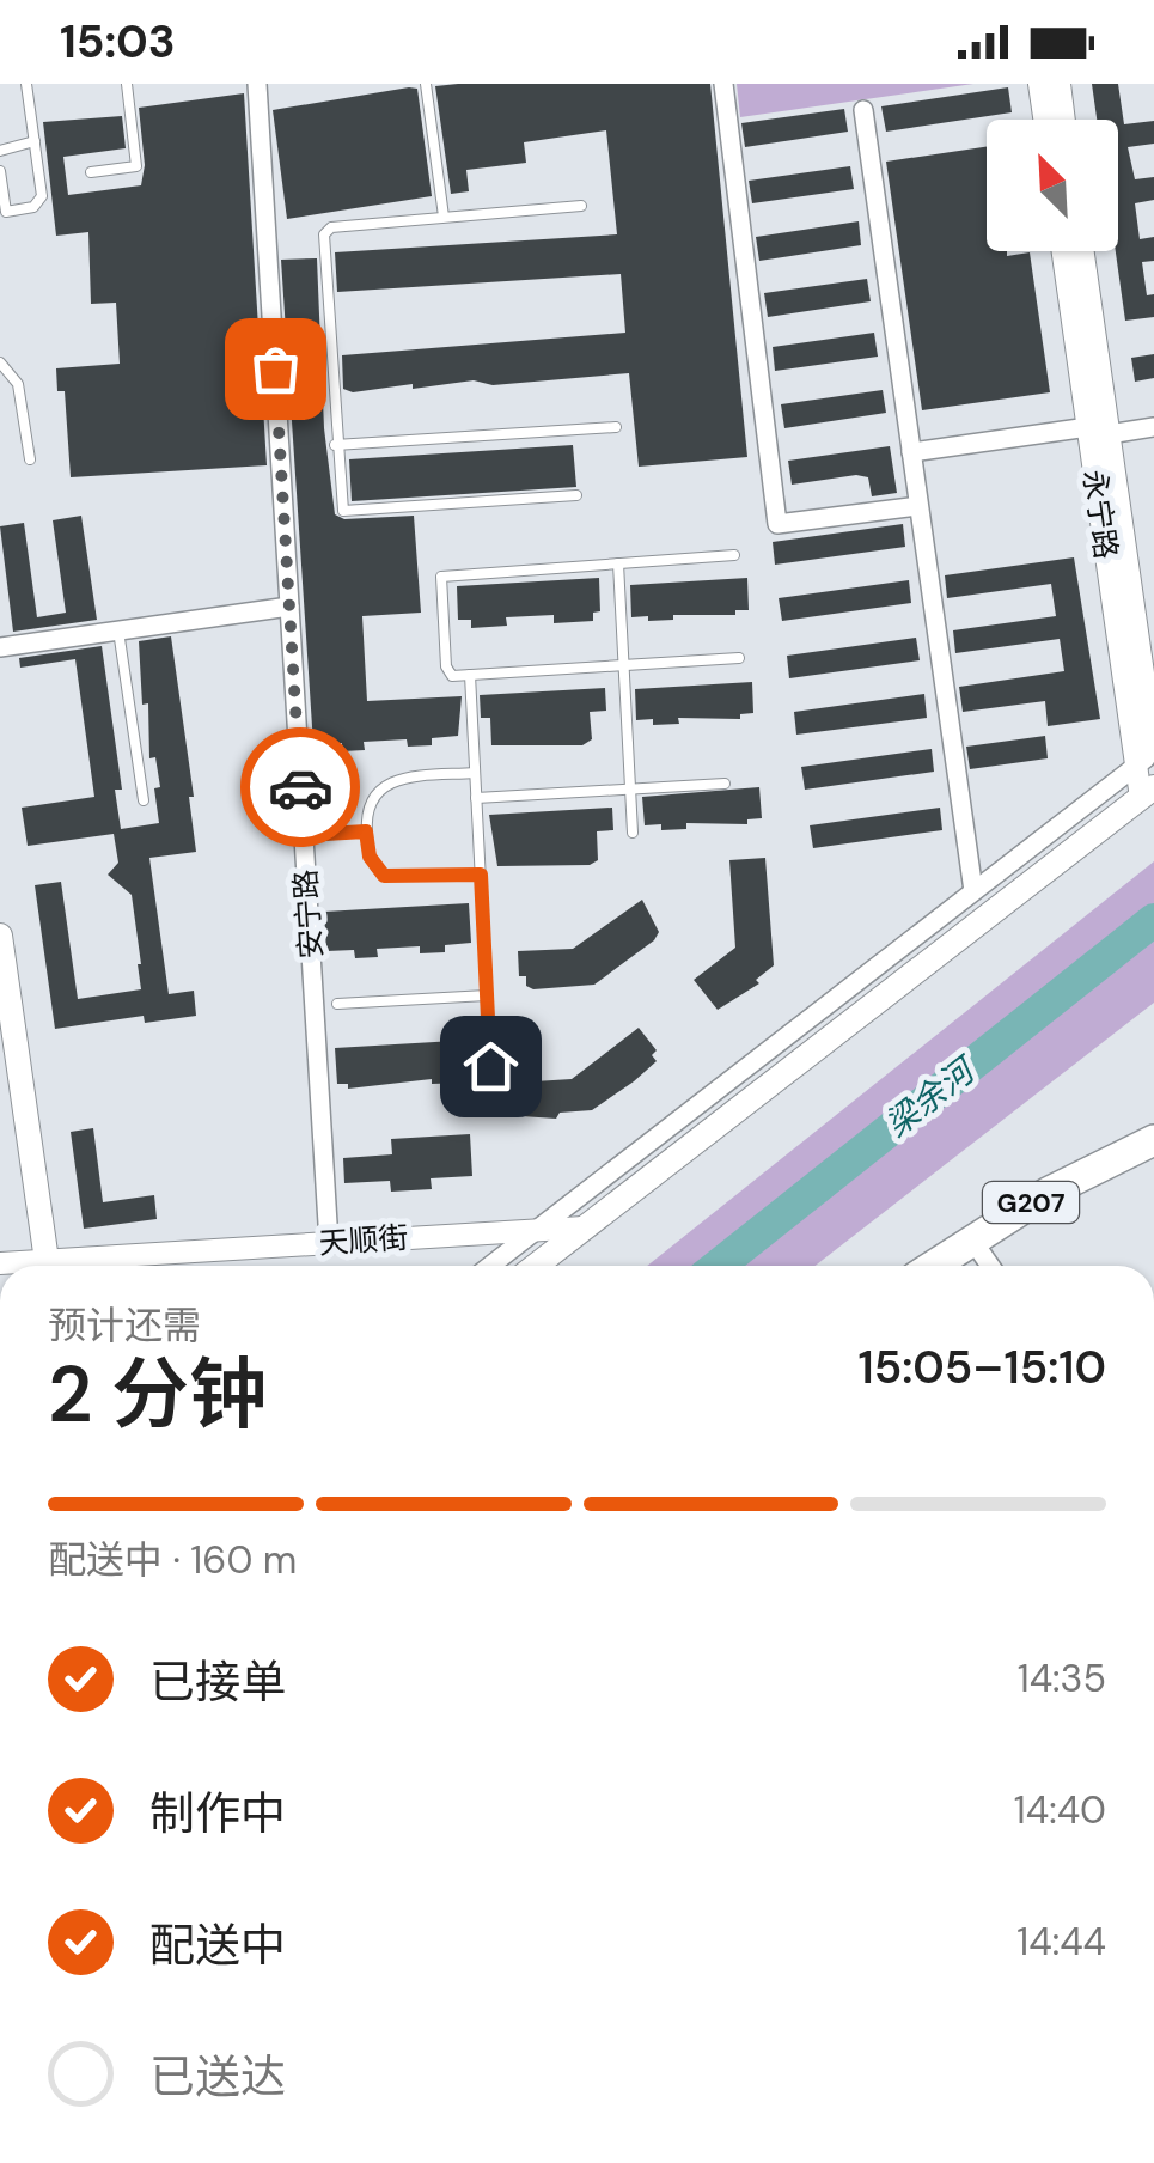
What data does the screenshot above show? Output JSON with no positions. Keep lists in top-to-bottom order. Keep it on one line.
{"streets":{"highway":["G207"],"street":["永宁路","安宁路","天顺街"]},"crossings":[["安宁路","天顺街"]],"water":["梁余河"],"north":"top left","page":{"status":"15:03","heading":["2 分钟","预计还需","15:05–15:10"],"bar":"配送中 · 160 m","list":[["已接单","14:35"],["制作中","14:40"],["配送中","14:44"],"已送达"]}}
